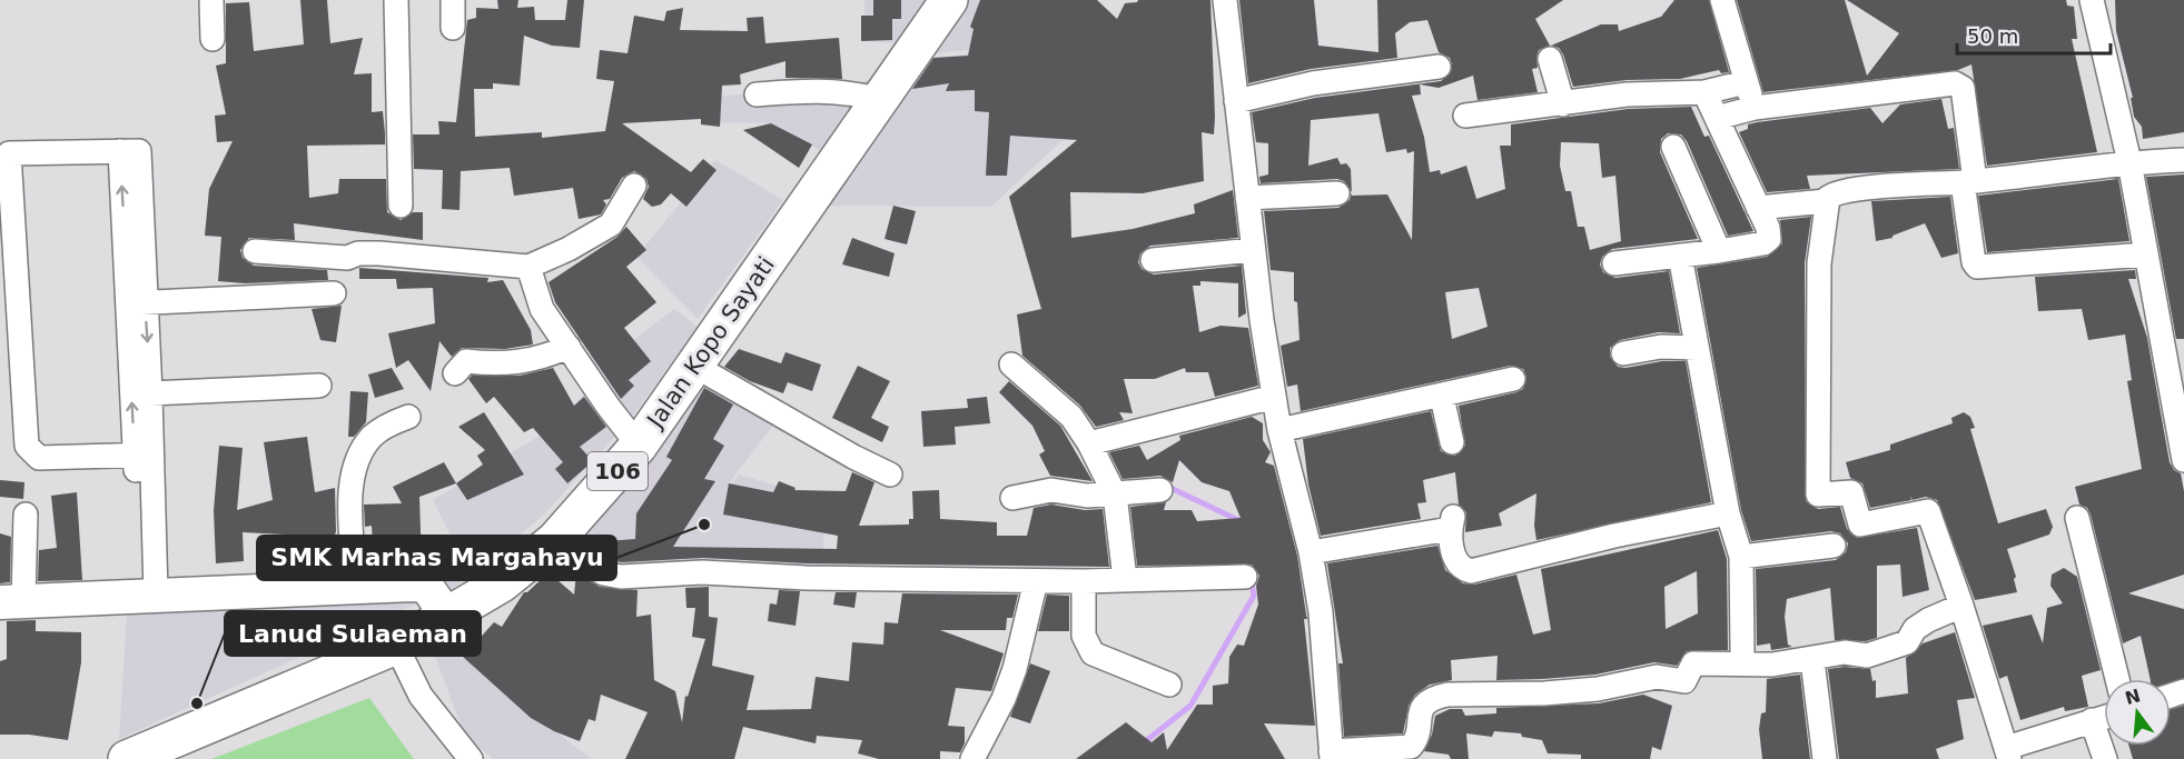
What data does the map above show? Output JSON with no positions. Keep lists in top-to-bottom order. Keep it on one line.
{"streets":{"main road":["Jalan Kopo Sayati","106"]},"places":["SMK Marhas Margahayu","Lanud Sulaeman"],"scale_bar":"50 m","north":"top"}
